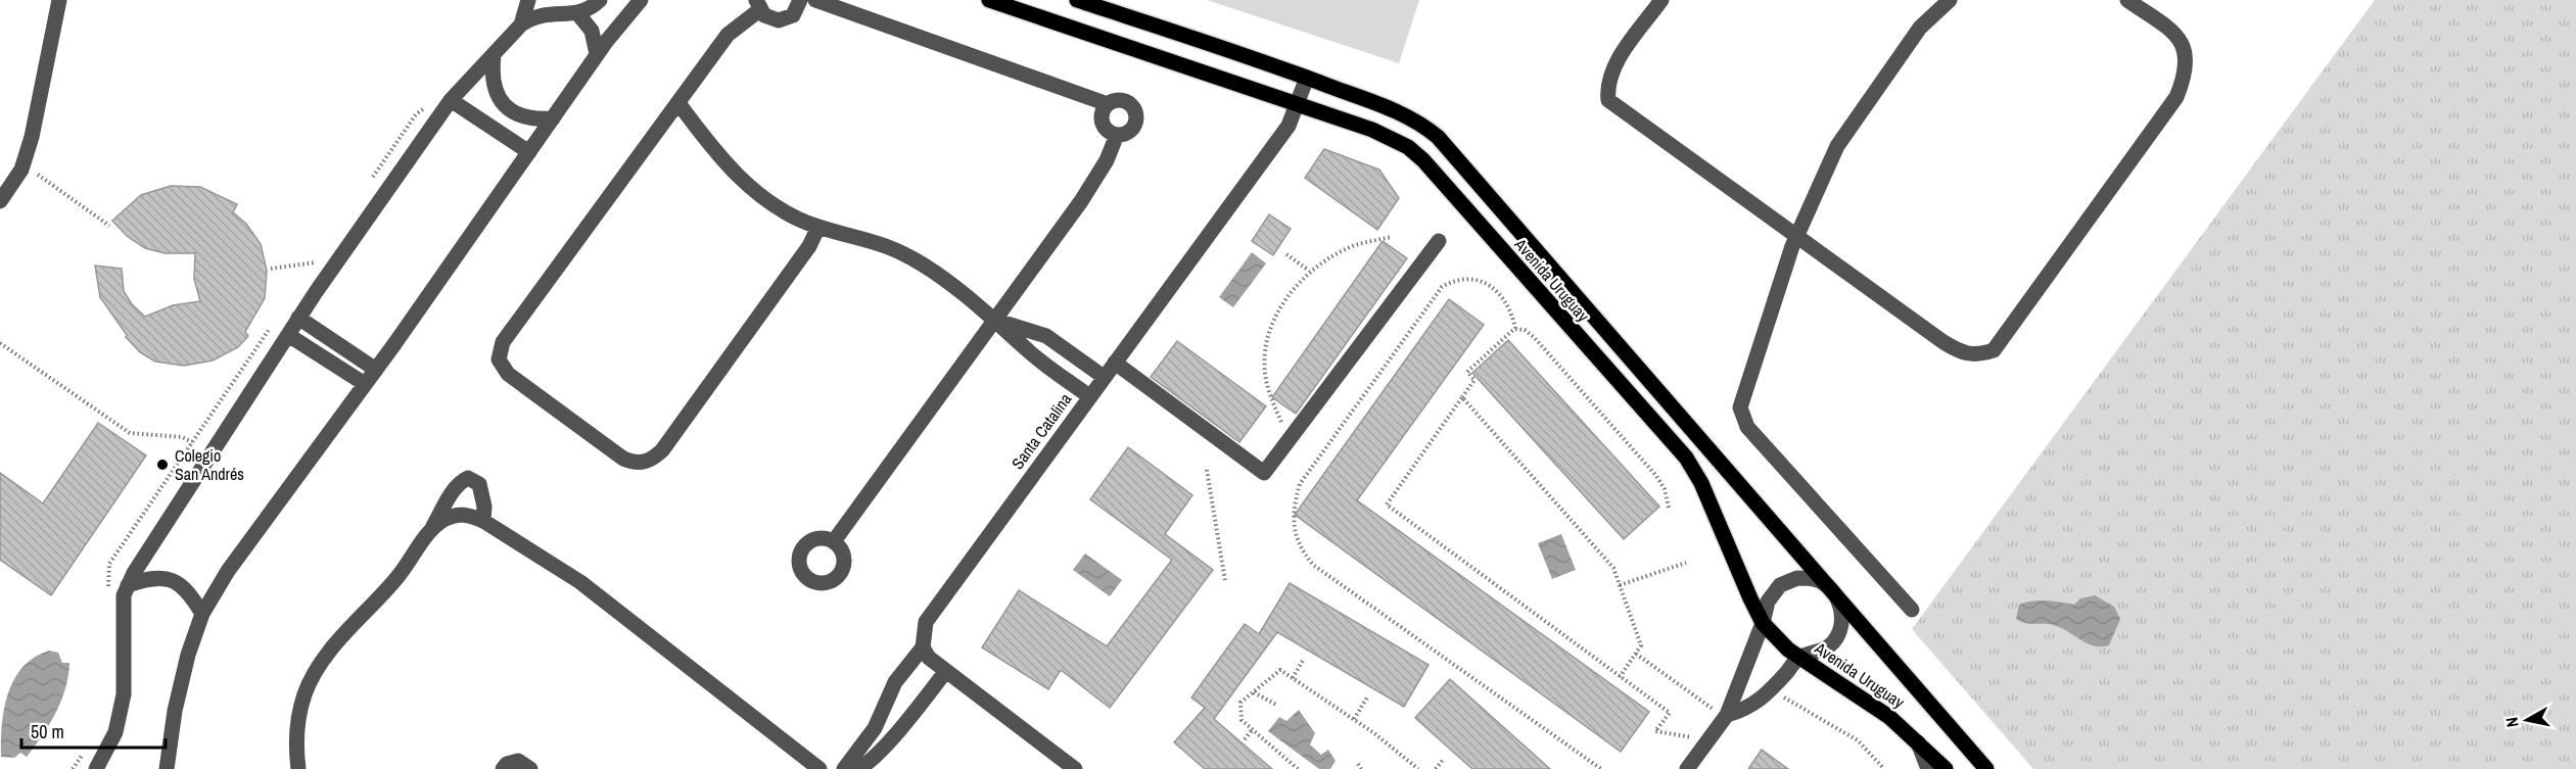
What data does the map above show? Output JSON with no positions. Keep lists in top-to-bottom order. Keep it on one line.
{"streets":{"main road":["Avenida Uruguay"],"street":["Santa Catalina"]},"crossings":[["Avenida Uruguay","Santa Catalina"]],"places":["Colegio San Andrés"],"scale_bar":"50 m","north":"left"}
